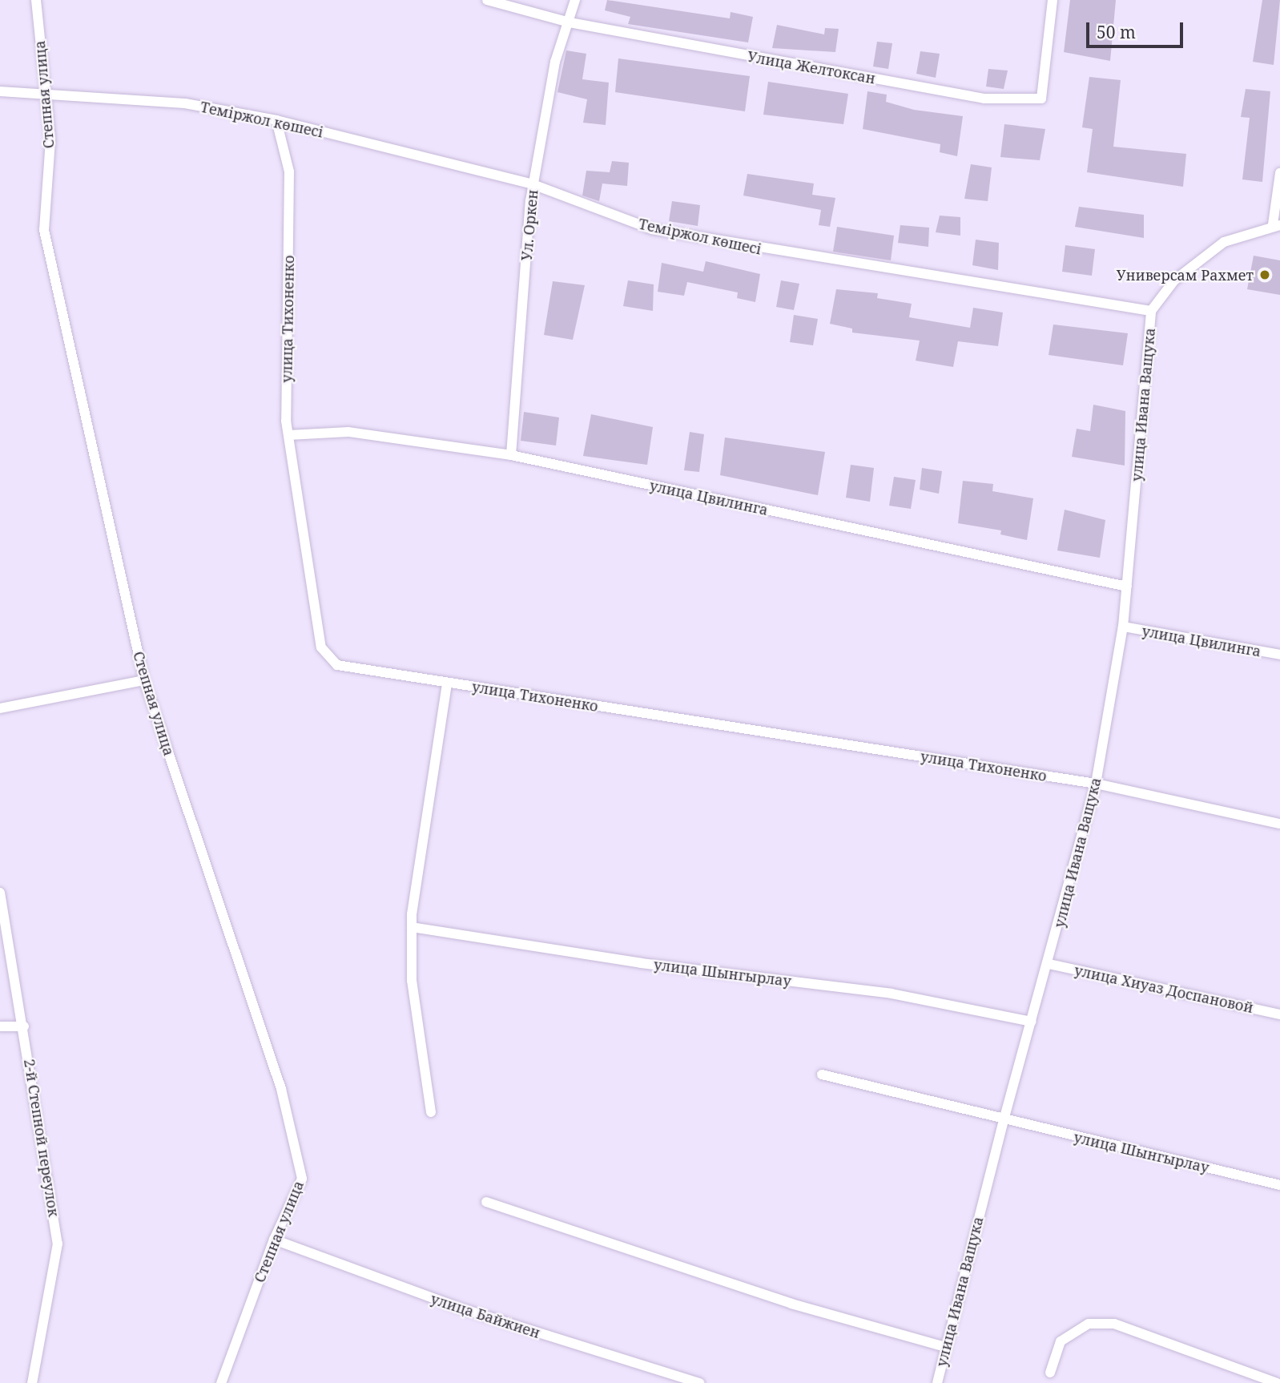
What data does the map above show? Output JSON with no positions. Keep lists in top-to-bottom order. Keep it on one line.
{"streets":{"street":["Улица Желтоксан","Степная улица","Теміржол көшесі","Ул. Оркен","улица Тихоненко","улица Ивана Ващука","улица Цвилинга","улица Шынгырлау","улица Хиуаз Доспановой","2-й Степной переулок","улица Байжиен"]},"crossings":[["Улица Желтоксан","Ул. Оркен"],["Степная улица","Теміржол көшесі"],["Степная улица","улица Байжиен"],["Теміржол көшесі","Ул. Оркен"],["Теміржол көшесі","улица Тихоненко"],["Теміржол көшесі","улица Ивана Ващука"],["Ул. Оркен","улица Цвилинга"],["улица Тихоненко","улица Ивана Ващука"],["улица Тихоненко","улица Цвилинга"],["улица Ивана Ващука","улица Цвилинга"],["улица Ивана Ващука","улица Шынгырлау"],["улица Ивана Ващука","улица Хиуаз Доспановой"]],"places":["Универсам Рахмет"],"scale_bar":"50 m"}
